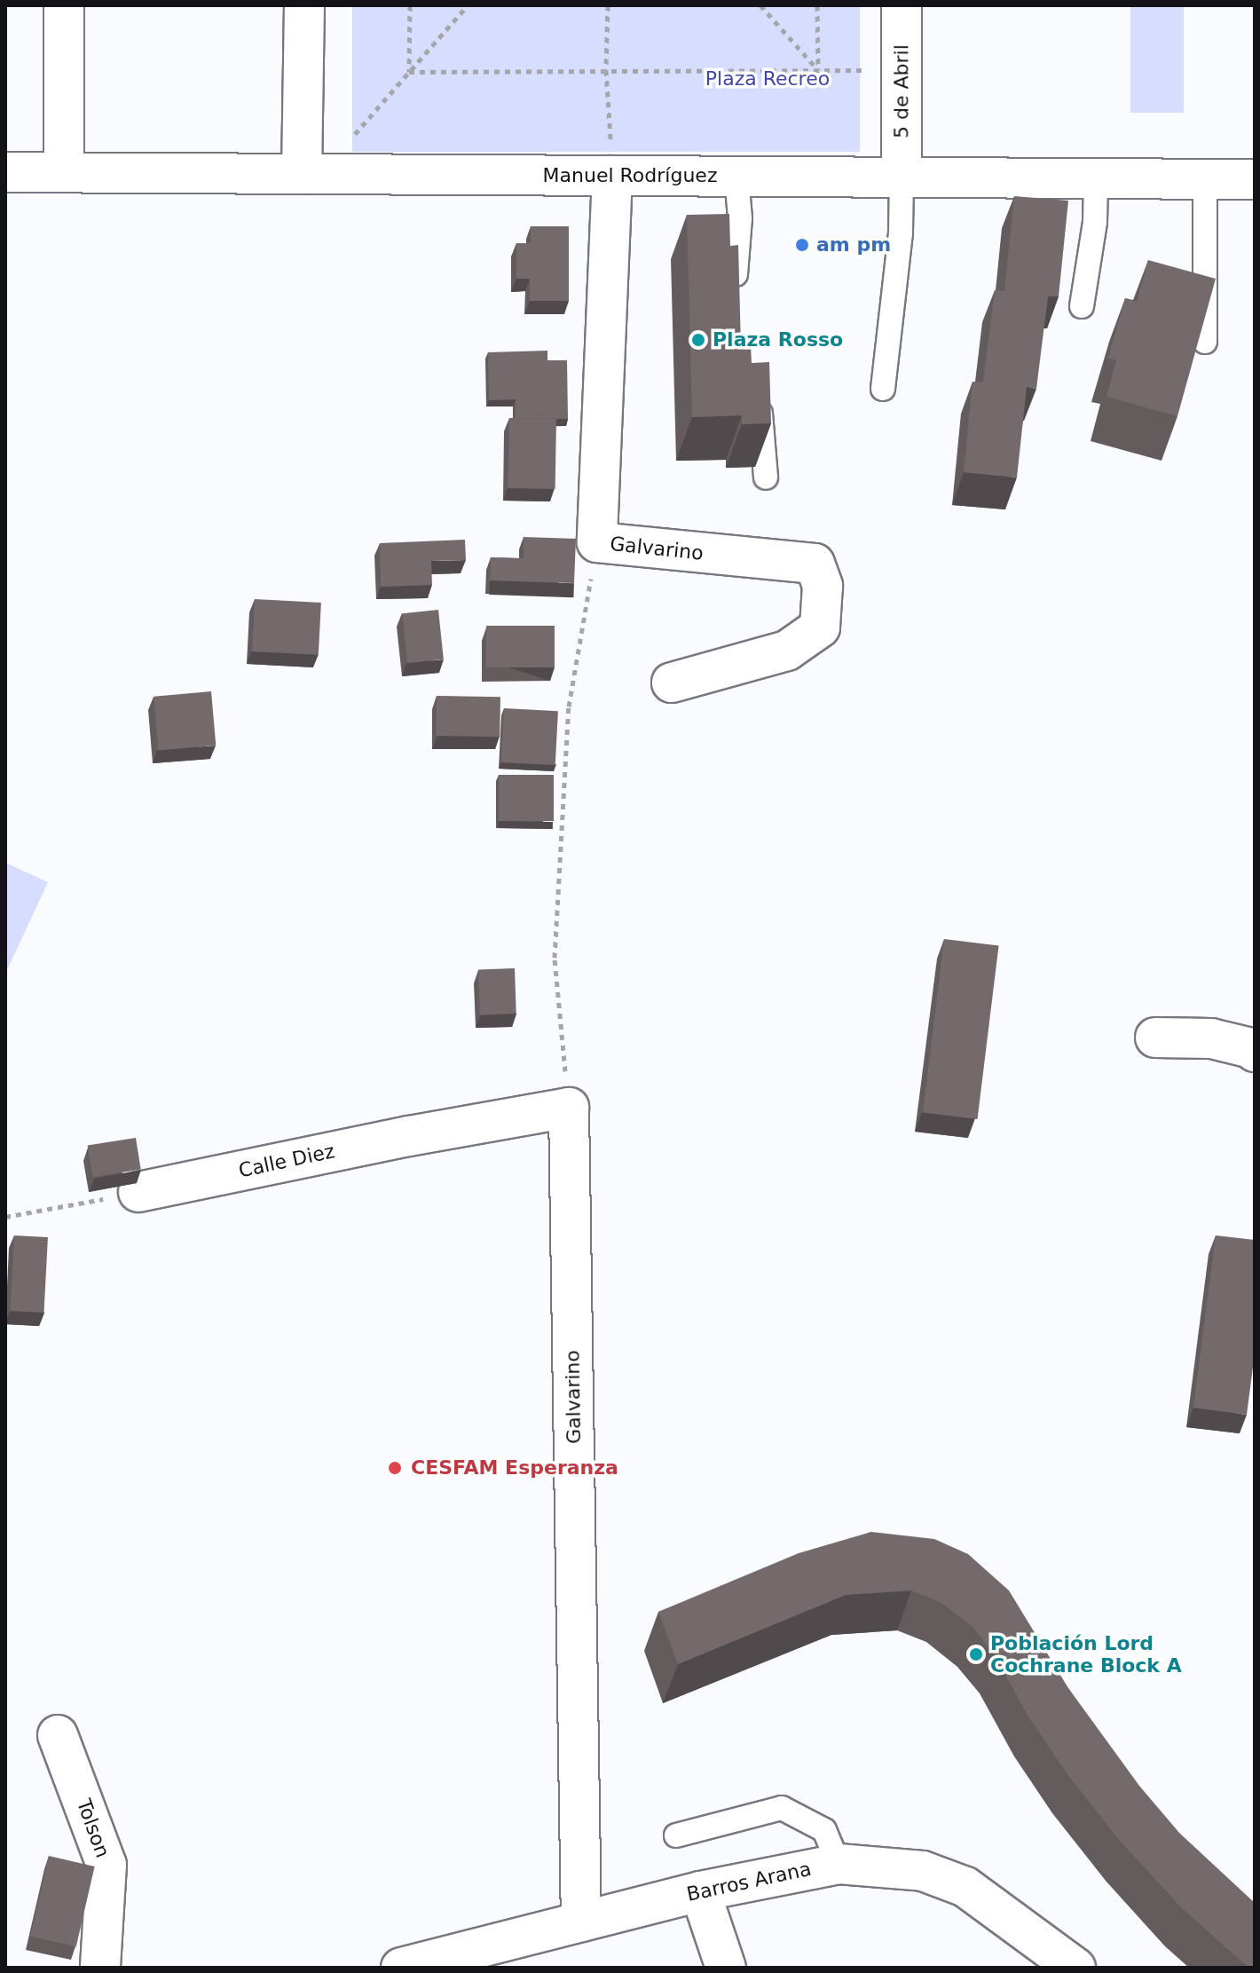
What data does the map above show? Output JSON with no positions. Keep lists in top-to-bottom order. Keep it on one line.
{"streets":{"street":["5 de Abril","Manuel Rodríguez","Galvarino","Calle Diez","Tolson","Barros Arana"]},"crossings":[["5 de Abril","Manuel Rodríguez"],["Manuel Rodríguez","Galvarino"],["Galvarino","Calle Diez"],["Galvarino","Barros Arana"]],"parks":["Plaza Recreo"],"places":["am pm","Plaza Rosso","CESFAM Esperanza","Población Lord Cochrane Block A"]}
